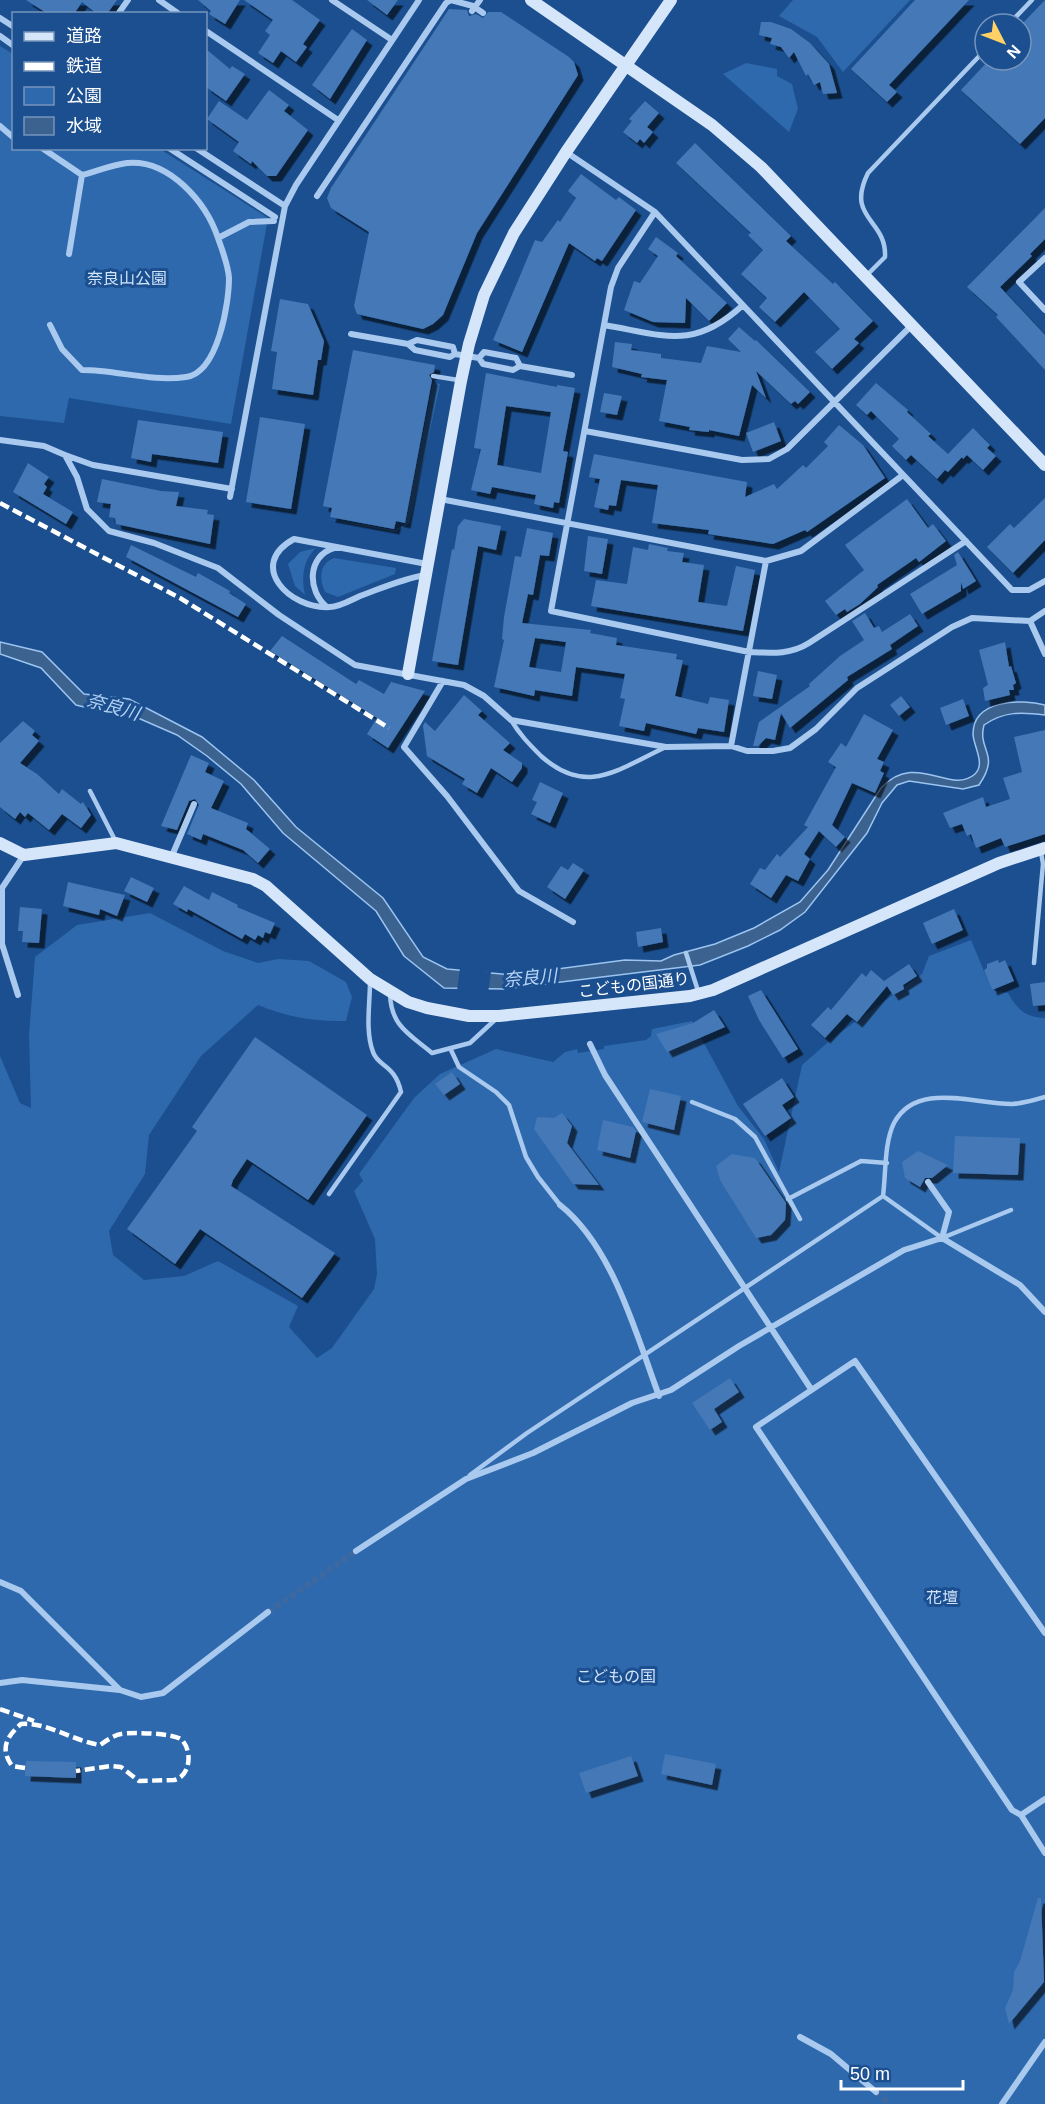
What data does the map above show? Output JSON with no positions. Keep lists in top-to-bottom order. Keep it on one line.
{"streets":{"street":["こどもの国通り"]},"water":["奈良川"],"parks":["奈良山公園","花壇","こどもの国"],"legend":["道路","鉄道","公園","水域"],"scale_bar":"50 m","north":"bottom right"}
